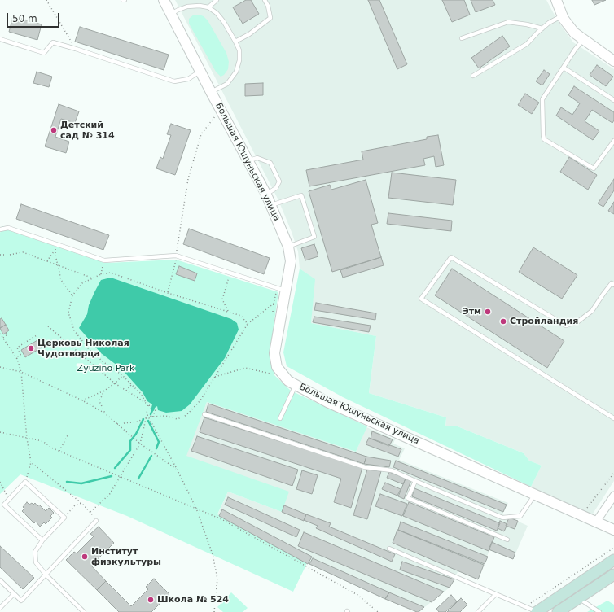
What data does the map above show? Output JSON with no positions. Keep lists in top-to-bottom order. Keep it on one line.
{"streets":{"street":["Большая Юшуньская улица"]},"parks":["Zyuzino Park"],"places":["Детский сад № 314","Этм","Стройландия","Церковь Николая Чудотворца","Институт физкультуры","Школа № 524"],"scale_bar":"50 m"}
